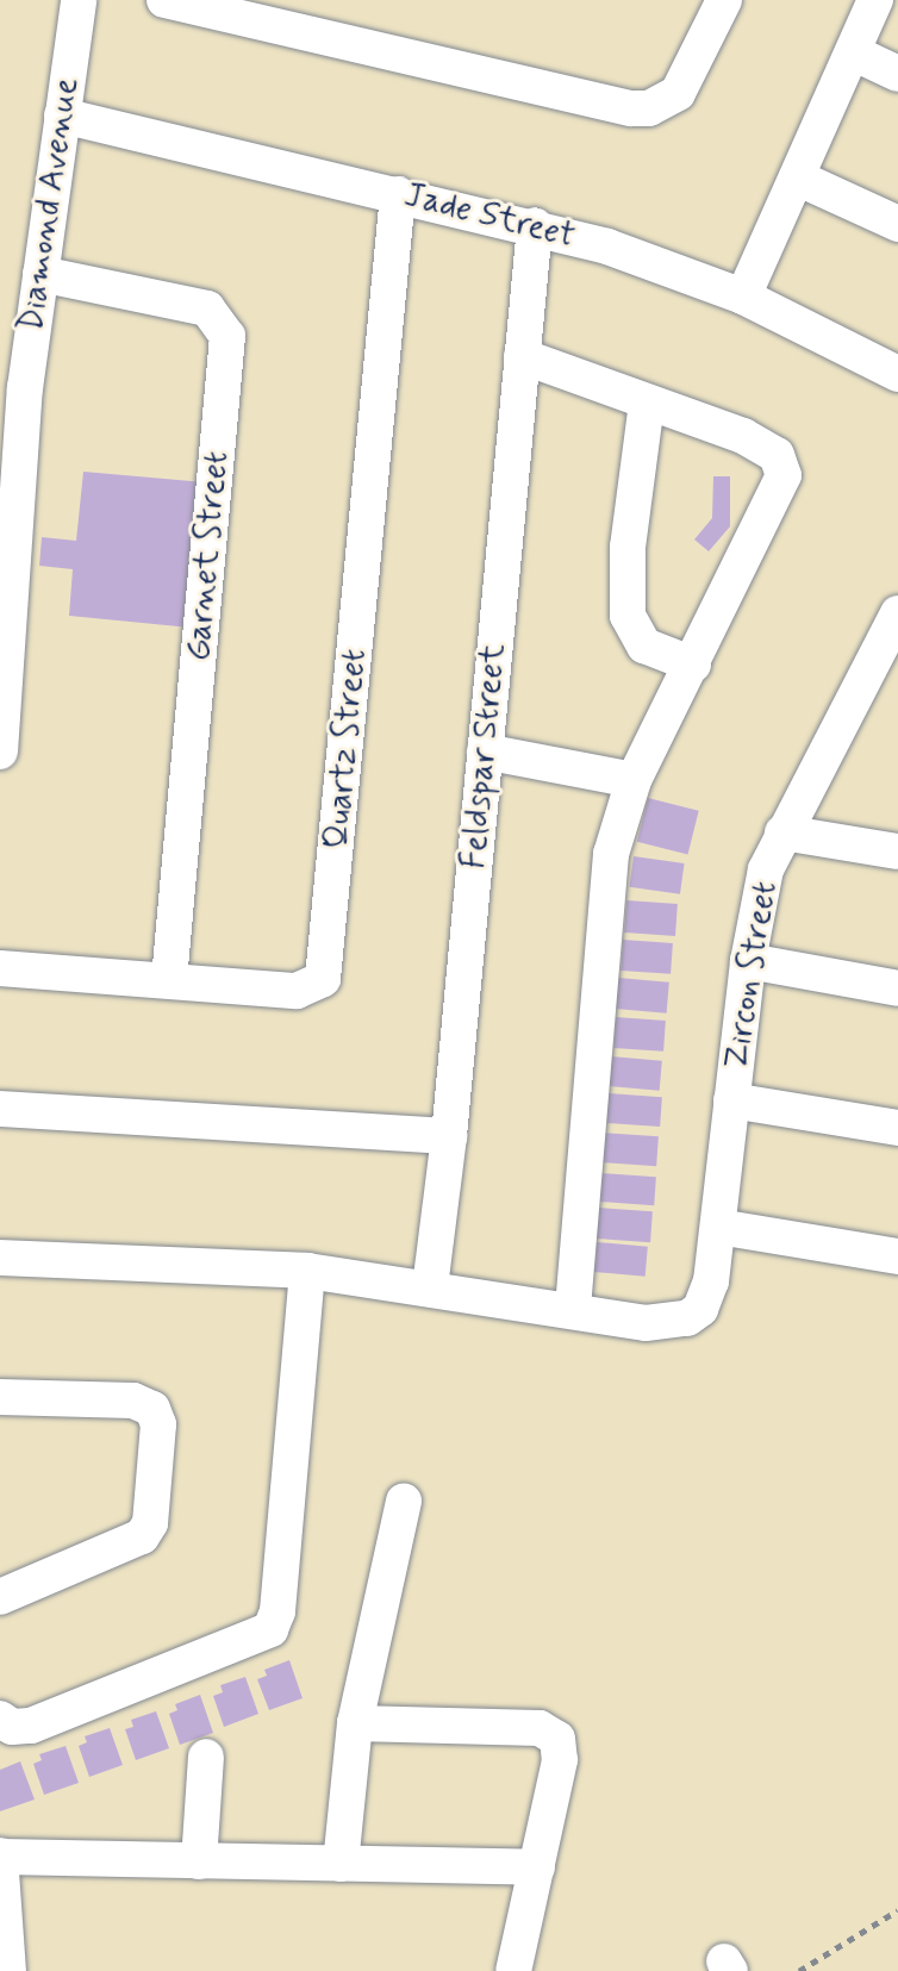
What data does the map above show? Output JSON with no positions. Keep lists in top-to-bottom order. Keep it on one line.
{"streets":{"street":["Diamond Avenue","Jade Street","Garnet Street","Quartz Street","Feldspar Street","Zircon Street"]},"crossings":[["Diamond Avenue","Jade Street"],["Diamond Avenue","Garnet Street"],["Jade Street","Quartz Street"],["Jade Street","Feldspar Street"],["Garnet Street","Quartz Street"]]}
